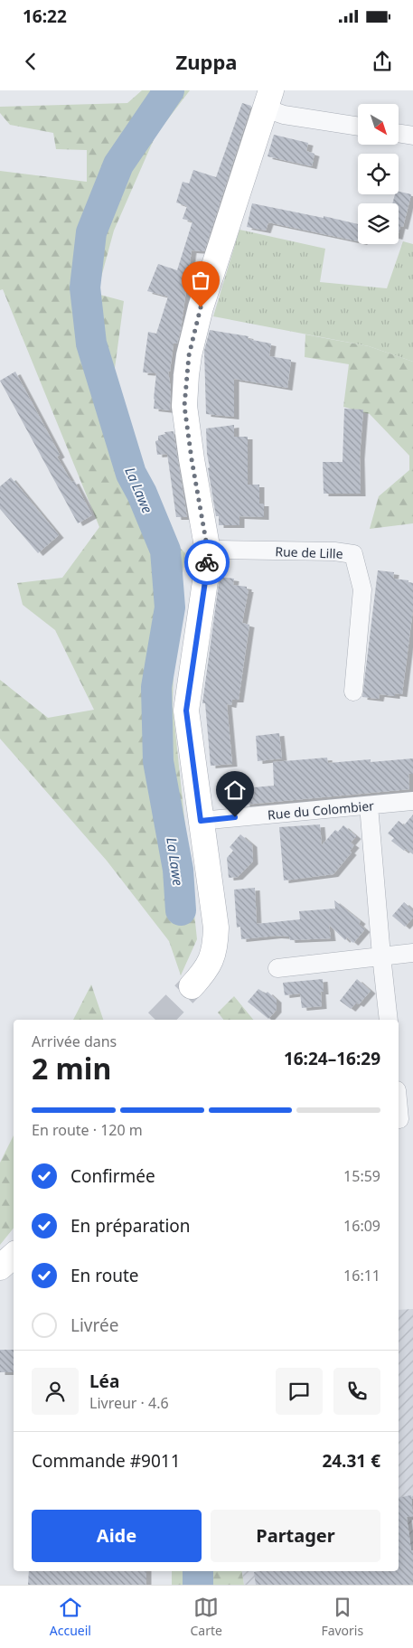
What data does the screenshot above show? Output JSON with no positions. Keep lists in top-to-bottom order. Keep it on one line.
{"streets":{"street":["Rue de Lille","Rue du Colombier"]},"water":["La Lawe"],"north":"bottom right","page":{"status":"16:22","header":"Zuppa","heading":["2 min","Arrivée dans","16:24–16:29"],"panel":["Léa","Livreur · 4.6","Commande #9011","24.31 €"],"bar":"En route · 120 m","list":[["Confirmée","15:59"],["En préparation","16:09"],["En route","16:11"],"Livrée"],"buttons":["Aide","Partager"],"tabs":["Accueil","Carte","Favoris"]}}
